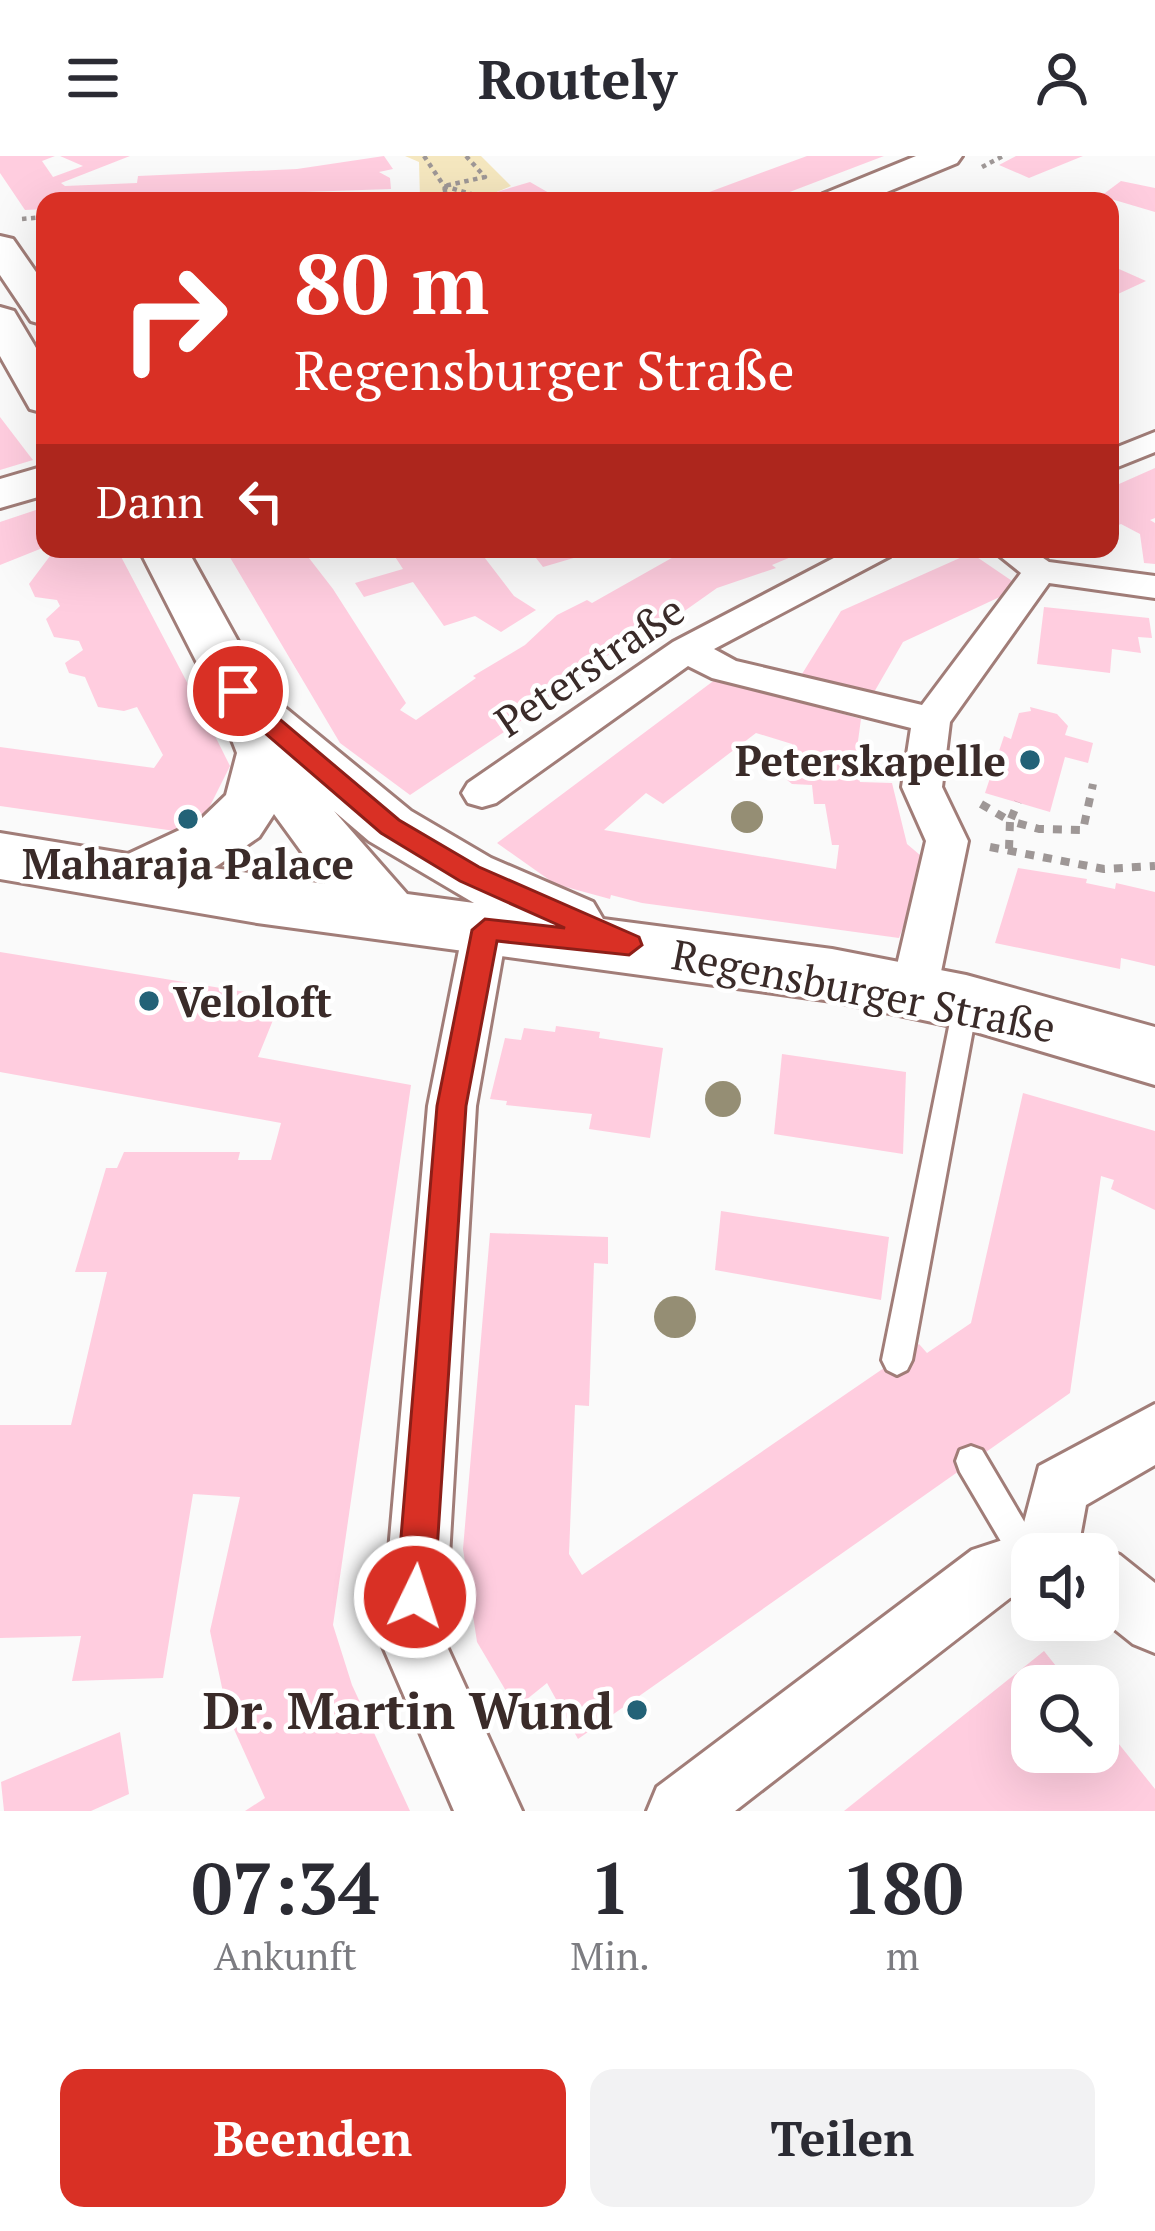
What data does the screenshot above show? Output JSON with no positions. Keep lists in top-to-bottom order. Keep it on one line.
{"streets":{"main road":["Regensburger Straße"],"street":["Peterstraße"]},"places":["Peterskapelle","Maharaja Palace","Veloloft","Dr. Martin Wund"],"page":{"header":"Routely","turn":["80 m","Regensburger Straße"],"then":"Dann","eta":["07:34","Ankunft","1","Min.","180","m"],"buttons":["Beenden","Teilen"]}}
